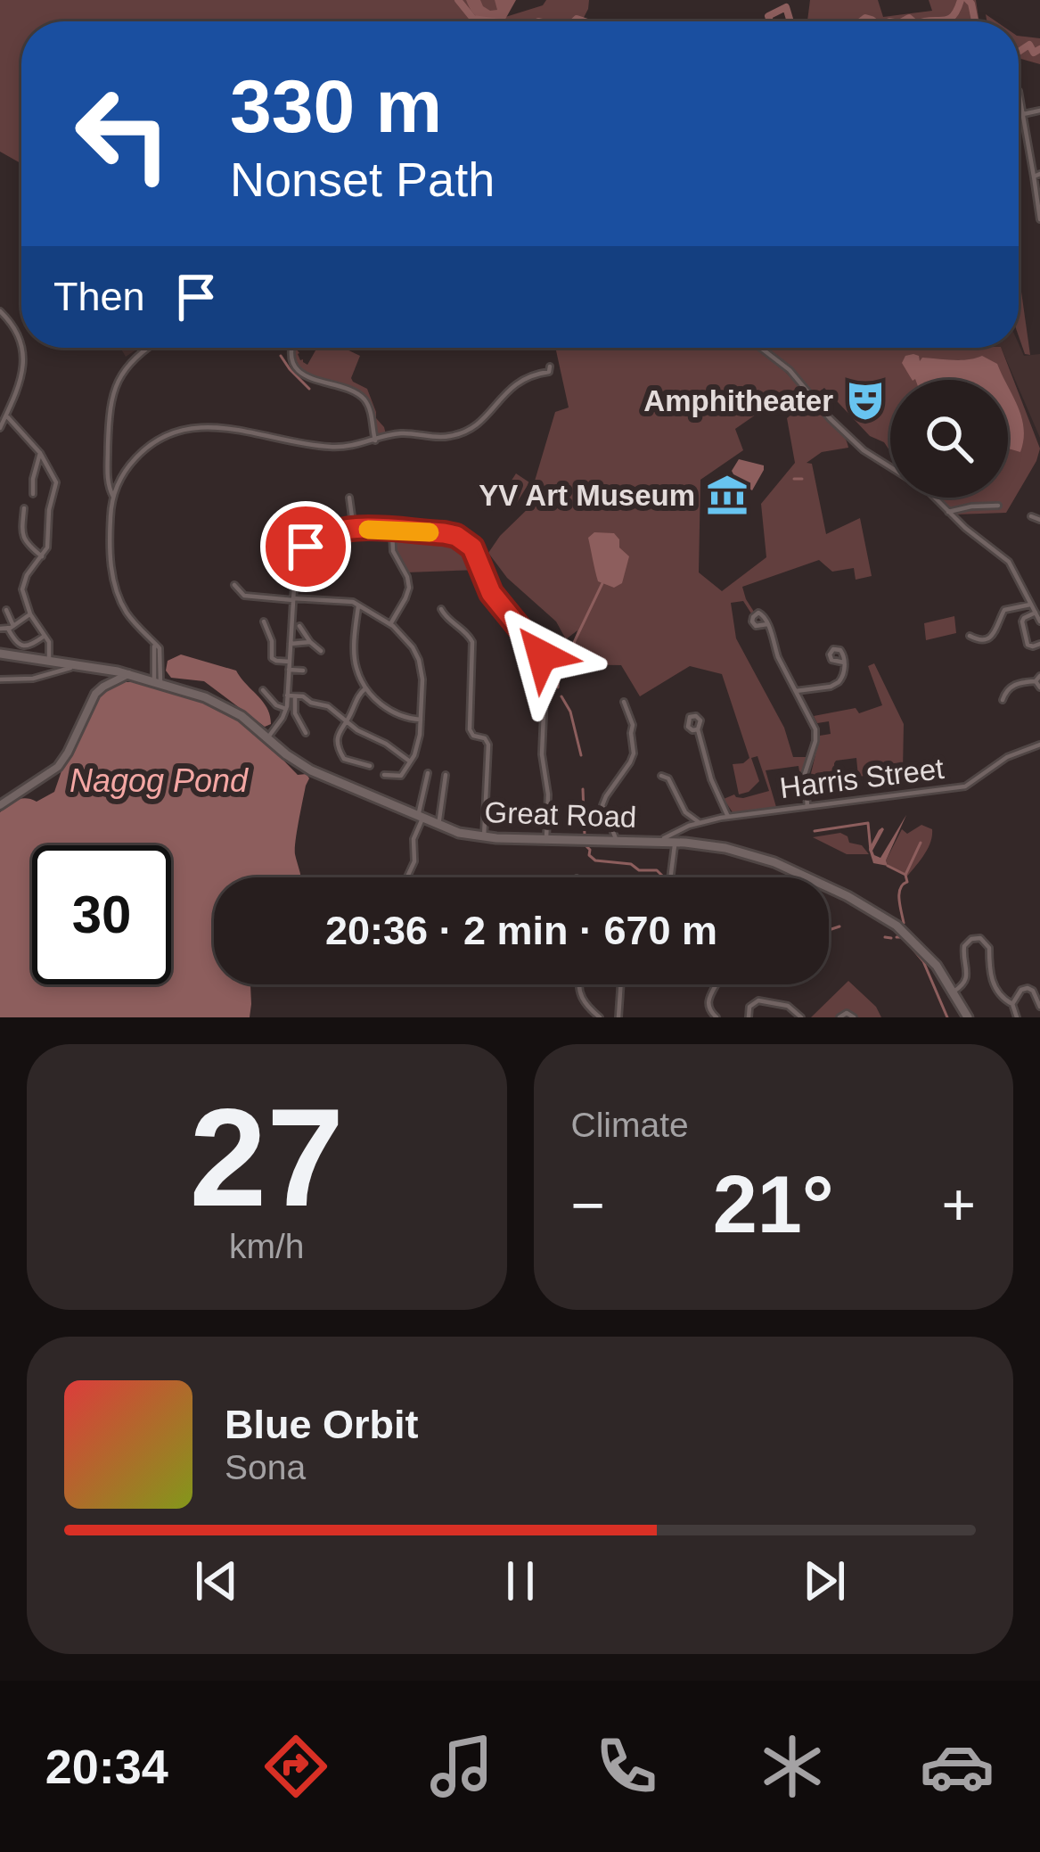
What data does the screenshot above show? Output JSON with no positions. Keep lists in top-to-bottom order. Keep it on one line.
{"streets":{"main road":["Great Road"],"street":["Harris Street"]},"crossings":[["Harris Street","Great Road"]],"water":["Nagog Pond"],"places":{"theatre":["Amphitheater"],"museum":["YV Art Museum"]},"page":{"turn":["330 m","Nonset Path"],"then":"Then","limit":"30","trip":"20:36 · 2 min · 670 m","tile":[["27","km/h"],"Climate"],"heat":["−","21°","+"],"song":["Blue Orbit","Sona"],"tabs":"20:34"}}
